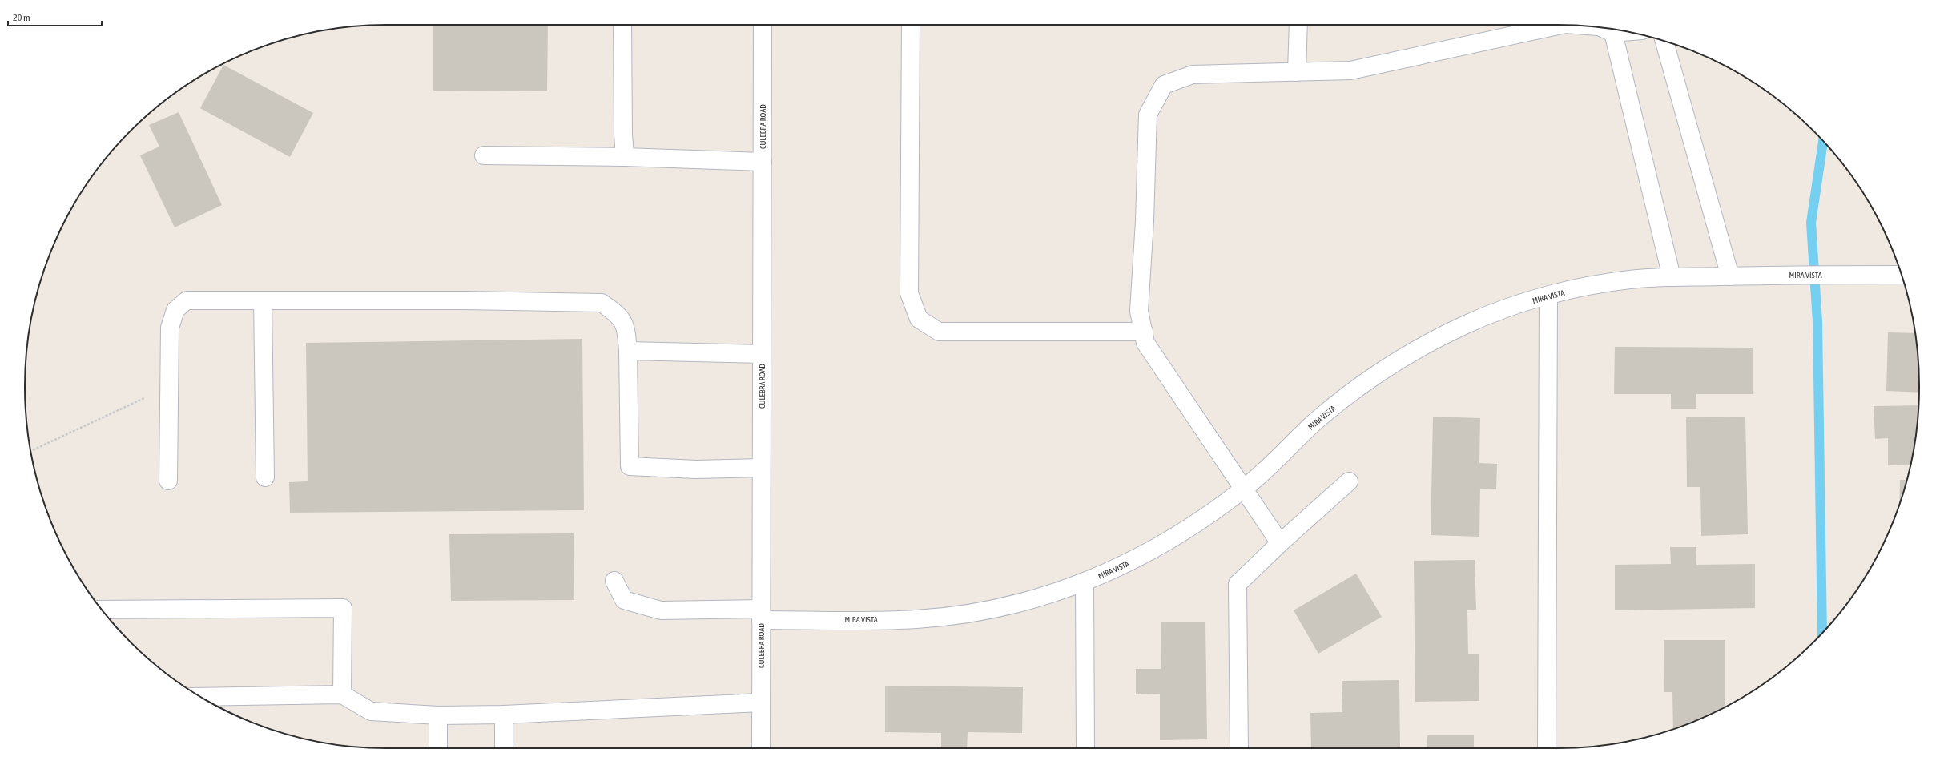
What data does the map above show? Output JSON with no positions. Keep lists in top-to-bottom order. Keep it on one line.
{"streets":{"street":["CULEBRA ROAD","MIRA VISTA"]},"crossings":[["CULEBRA ROAD","MIRA VISTA"]],"scale_bar":"20 m"}
